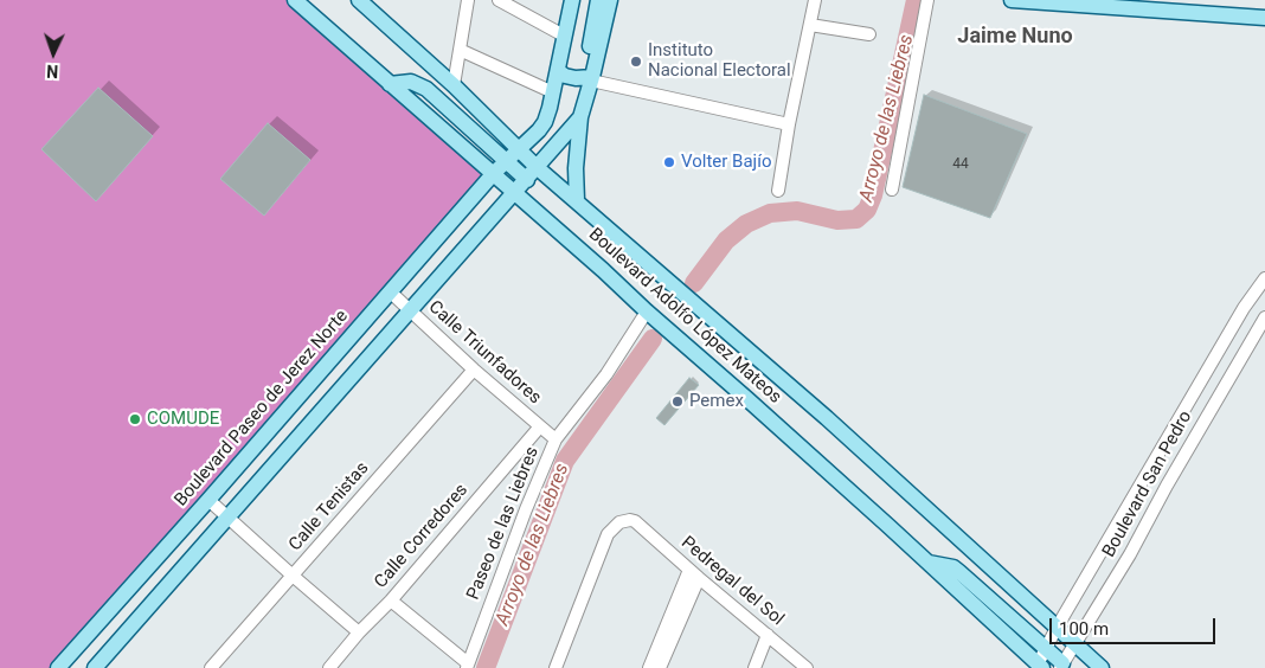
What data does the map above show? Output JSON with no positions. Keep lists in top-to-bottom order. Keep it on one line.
{"streets":{"main road":["Boulevard Adolfo López Mateos","Boulevard Paseo de Jerez Norte"],"street":["Calle Triunfadores","Boulevard San Pedro","Calle Tenistas","Paseo de las Liebres","Calle Corredores","Pedregal del Sol"]},"crossings":[["Boulevard Adolfo López Mateos","Boulevard Paseo de Jerez Norte"],["Boulevard Adolfo López Mateos","Boulevard San Pedro"],["Boulevard Adolfo López Mateos","Paseo de las Liebres"],["Calle Triunfadores","Boulevard Paseo de Jerez Norte"],["Calle Triunfadores","Calle Tenistas"],["Calle Triunfadores","Paseo de las Liebres"],["Calle Triunfadores","Calle Corredores"]],"districts":["Jaime Nuno"],"water":["Arroyo de las Liebres"],"places":["Instituto Nacional Electoral","Volter Bajío","Pemex","COMUDE"],"house_numbers":["44"],"scale_bar":"100 m","north":"bottom"}
